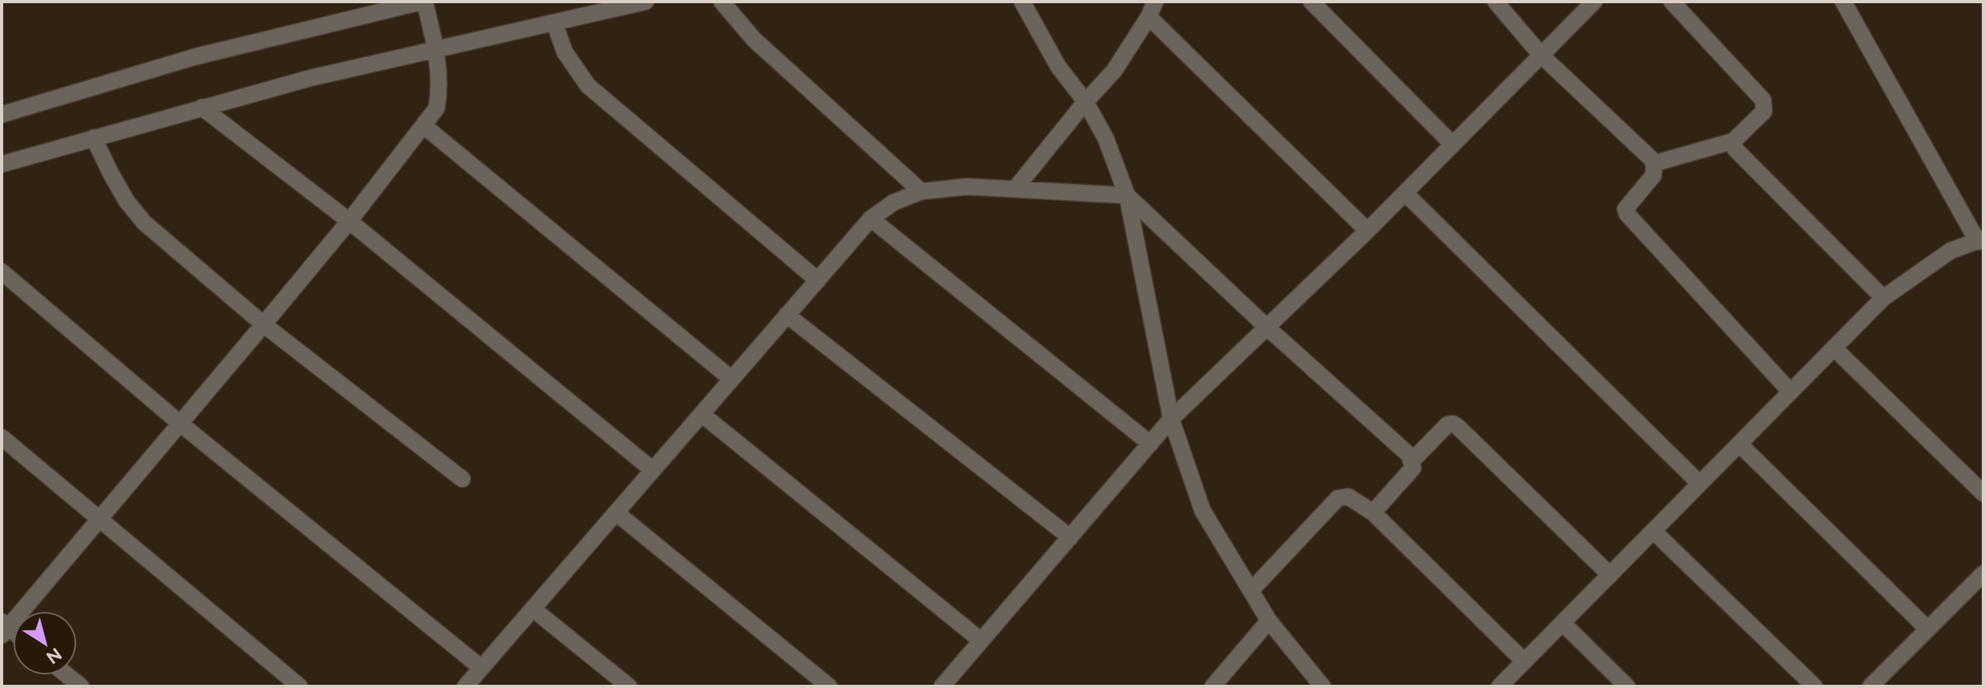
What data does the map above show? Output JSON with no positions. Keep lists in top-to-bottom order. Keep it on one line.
{"north":"bottom right"}
